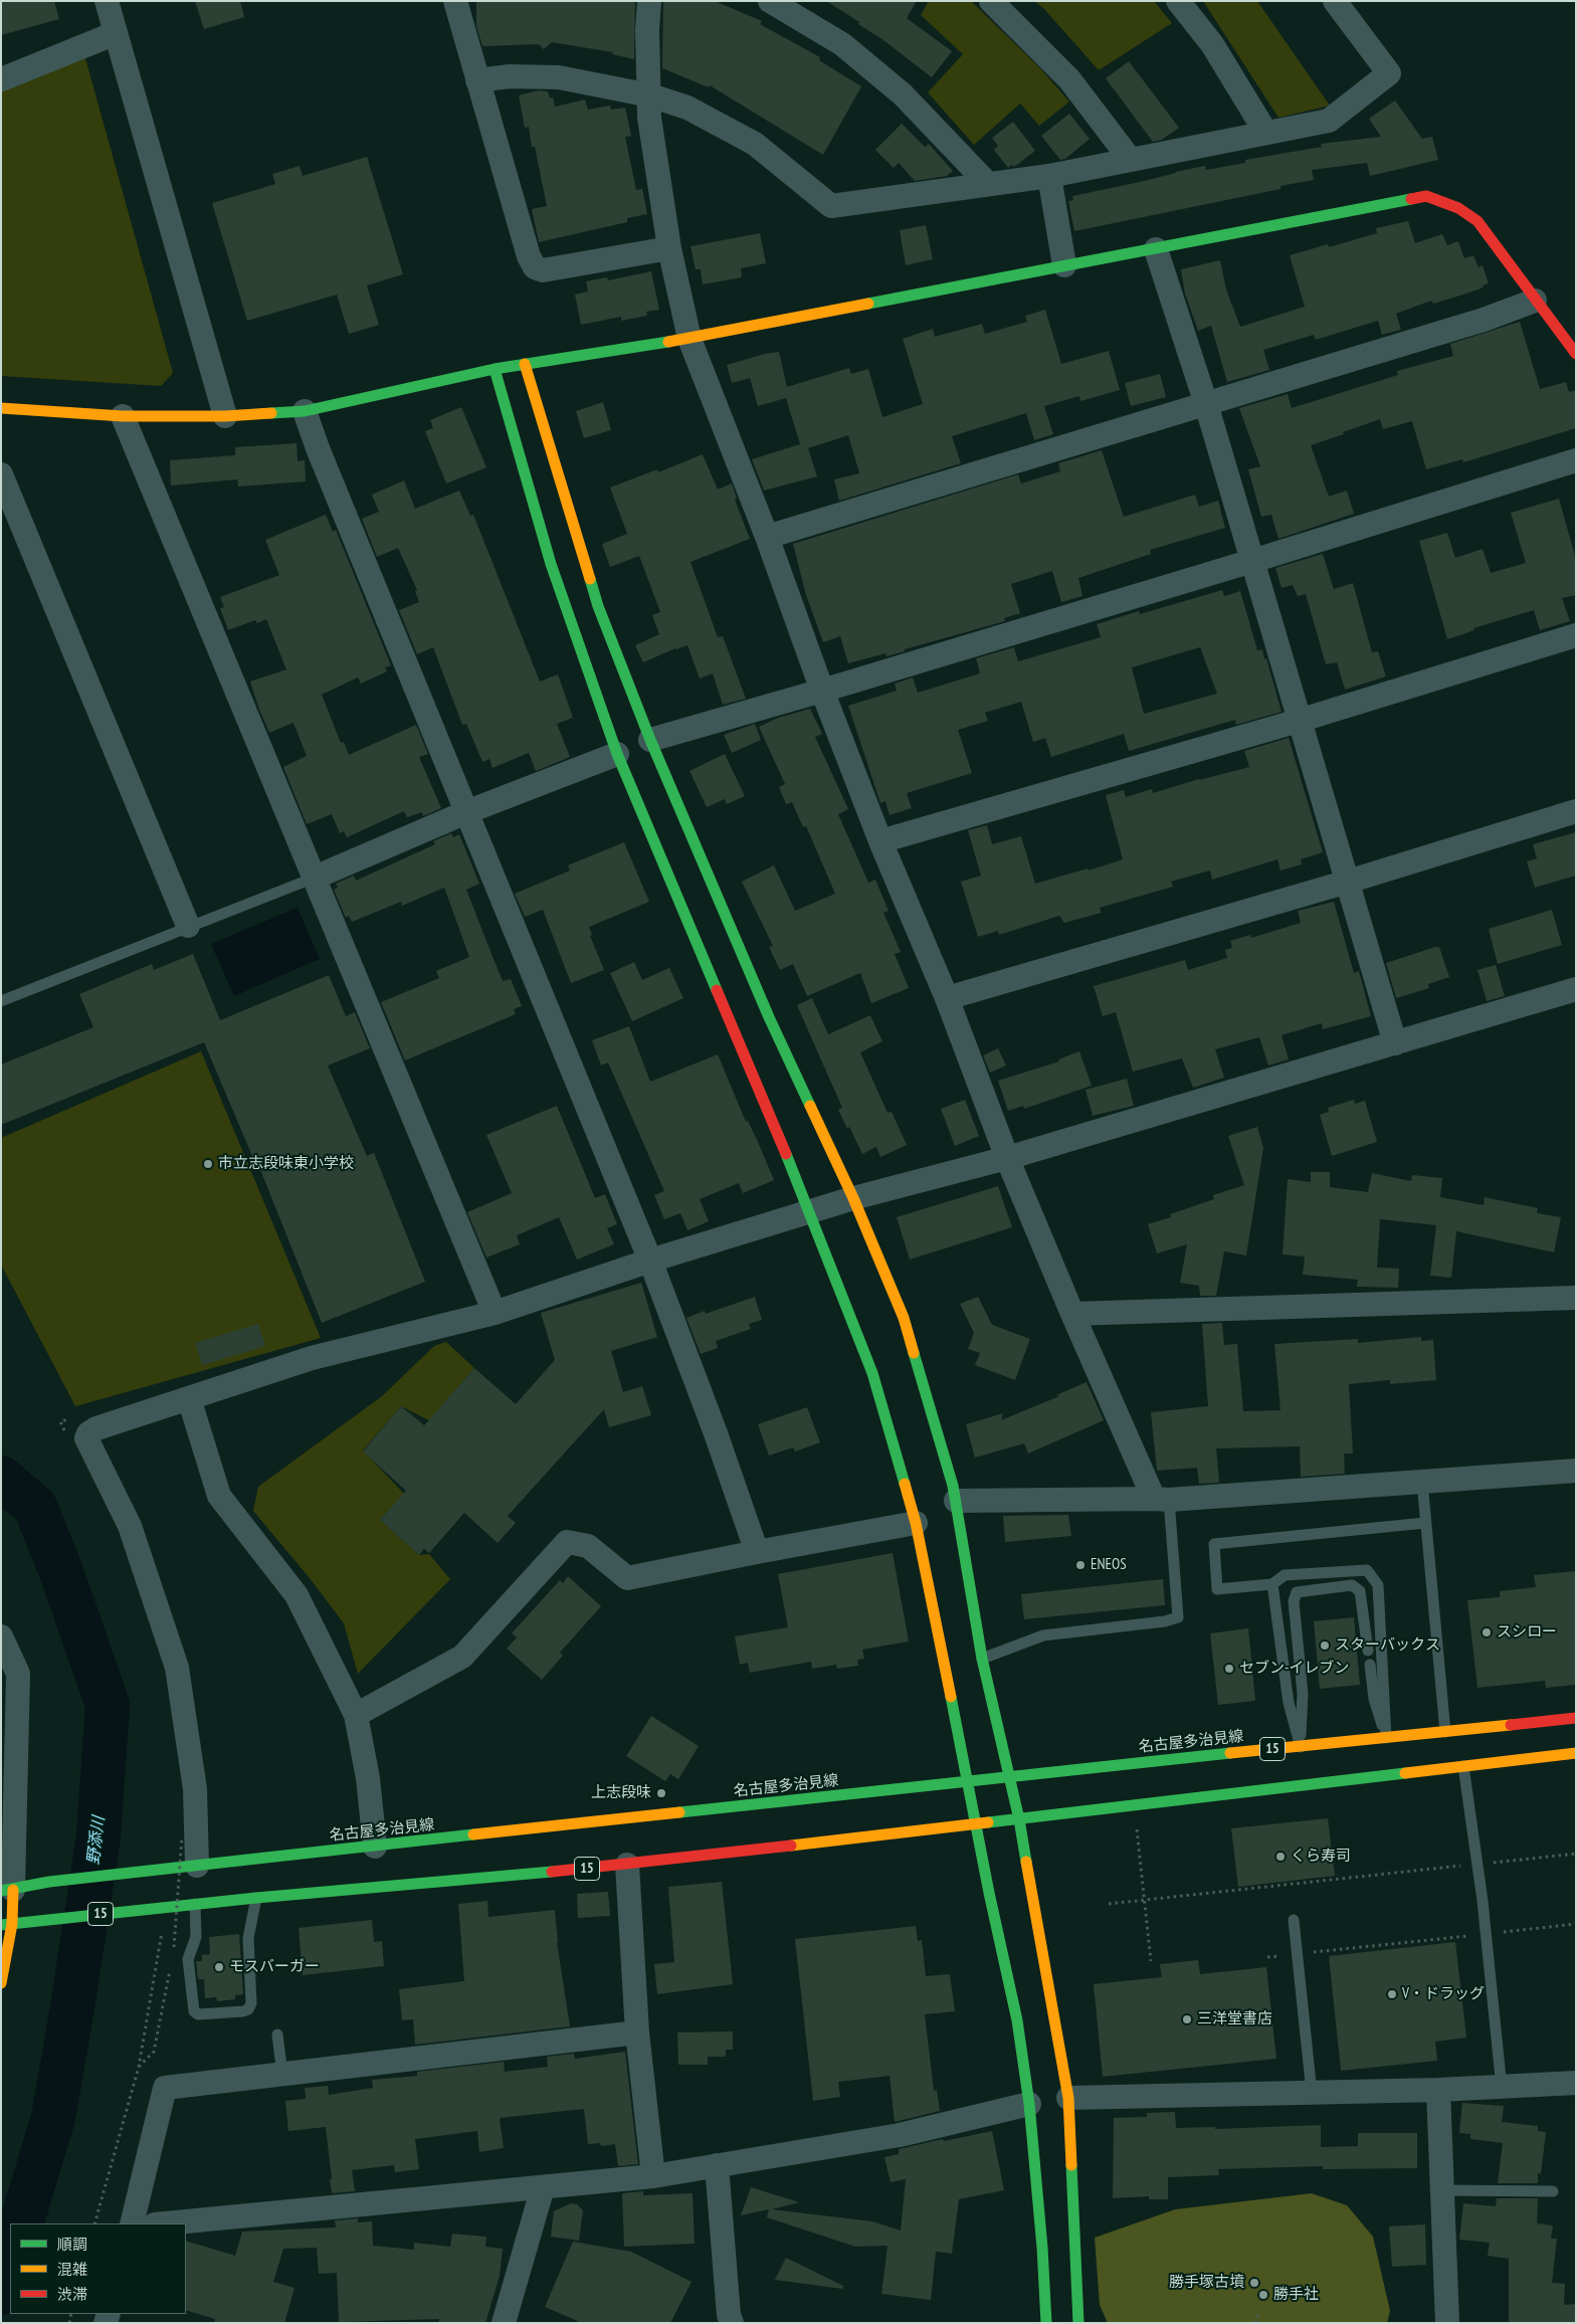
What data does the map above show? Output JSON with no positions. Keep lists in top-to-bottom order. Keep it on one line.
{"streets":{"street":["名古屋多治見線","15"]},"water":["野添川"],"places":["市立志段味東小学校","ENEOS","スシロー","スターバックス","セブン-イレブン","上志段味","くら寿司","モスバーガー","V・ドラッグ","三洋堂書店","勝手塚古墳","勝手社"],"legend":["順調","混雑","渋滞"]}
